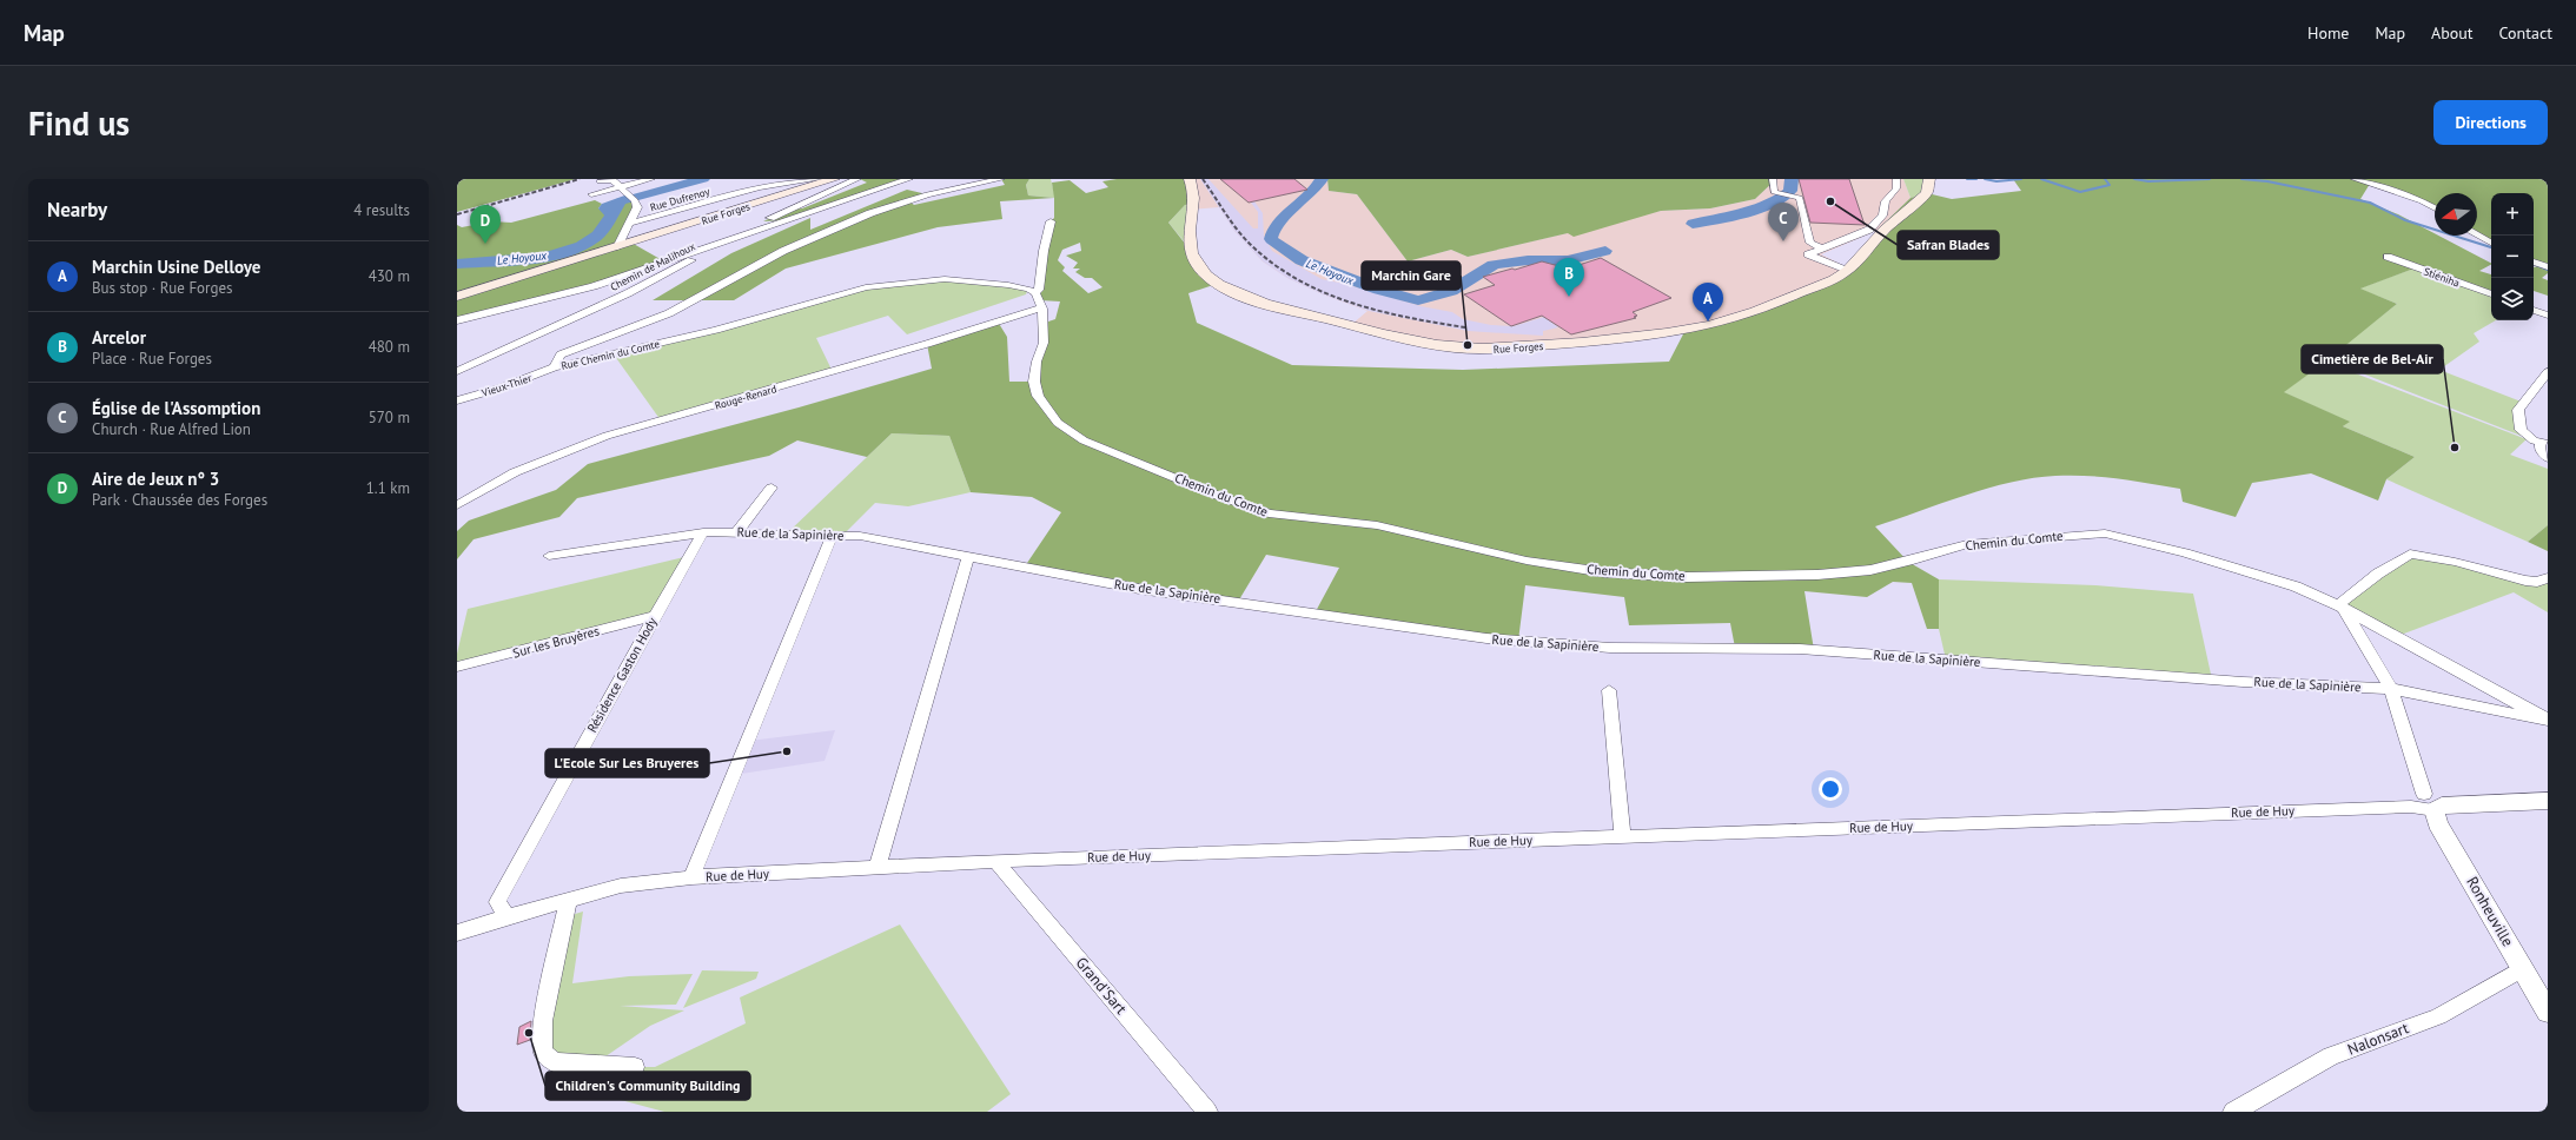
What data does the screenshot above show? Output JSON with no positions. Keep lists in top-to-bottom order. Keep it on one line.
{"streets":{"main road":["Rue Forges"],"street":["Rue Dufrenoy","Chemin de Malihoux","Stiéniha","Rue Chemin du Comte","Vieux-Thier","Rouge-Renard","Chemin du Comte","Rue de la Sapinière","Sur les Bruyères","Résidence Gaston Hody","Rue de Huy","Ronheuville","Grand'Sart","Nalonsart"]},"crossings":[["Rue Chemin du Comte","Vieux-Thier"],["Rouge-Renard","Chemin du Comte"],["Chemin du Comte","Rue de la Sapinière"],["Rue de la Sapinière","Résidence Gaston Hody"],["Sur les Bruyères","Résidence Gaston Hody"],["Résidence Gaston Hody","Rue de Huy"],["Rue de Huy","Ronheuville"],["Rue de Huy","Grand'Sart"],["Ronheuville","Nalonsart"]],"water":["Le Hoyoux"],"places":["Safran Blades","Marchin Gare","Cimetière de Bel-Air","L'Ecole Sur Les Bruyeres","Children's Community Building"],"north":"left","page":{"header":"Map","nav":["Home","Map","About","Contact"],"buttons":"Directions","title":"Find us","heading":["Nearby","4 results"],"map_buttons":["+","−"],"pins":["C","D","B","A"],"list":[{"mark":"A","name":"Marchin Usine Delloye","note":"Bus stop · Rue Forges","value":"430 m"},{"mark":"B","name":"Arcelor","note":"Place · Rue Forges","value":"480 m"},{"mark":"C","name":"Église de l'Assomption","note":"Church · Rue Alfred Lion","value":"570 m"},{"mark":"D","name":"Aire de Jeux n° 3","note":"Park · Chaussée des Forges","value":"1.1 km"}]}}
